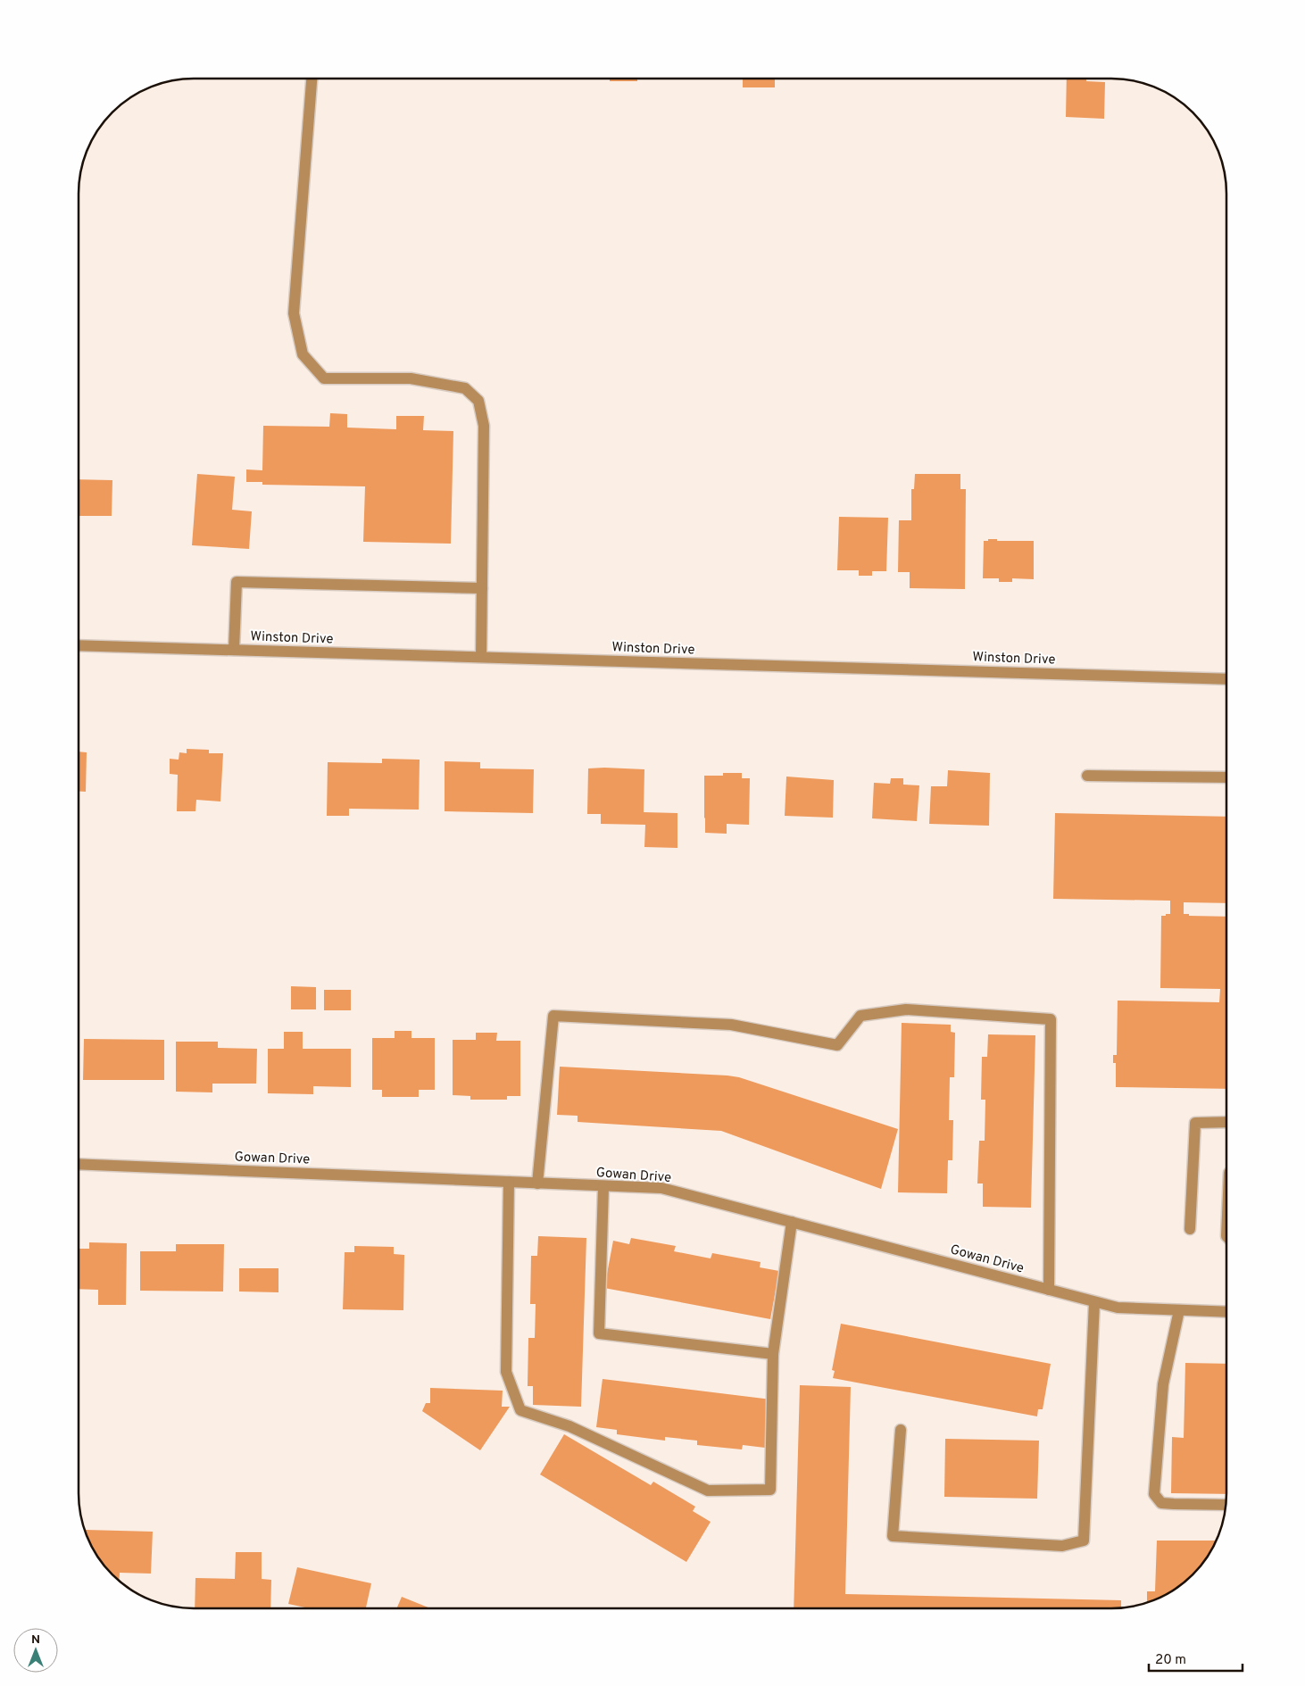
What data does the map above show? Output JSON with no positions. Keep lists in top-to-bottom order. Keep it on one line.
{"streets":{"street":["Winston Drive","Gowan Drive"]},"scale_bar":"20 m","north":"top"}
